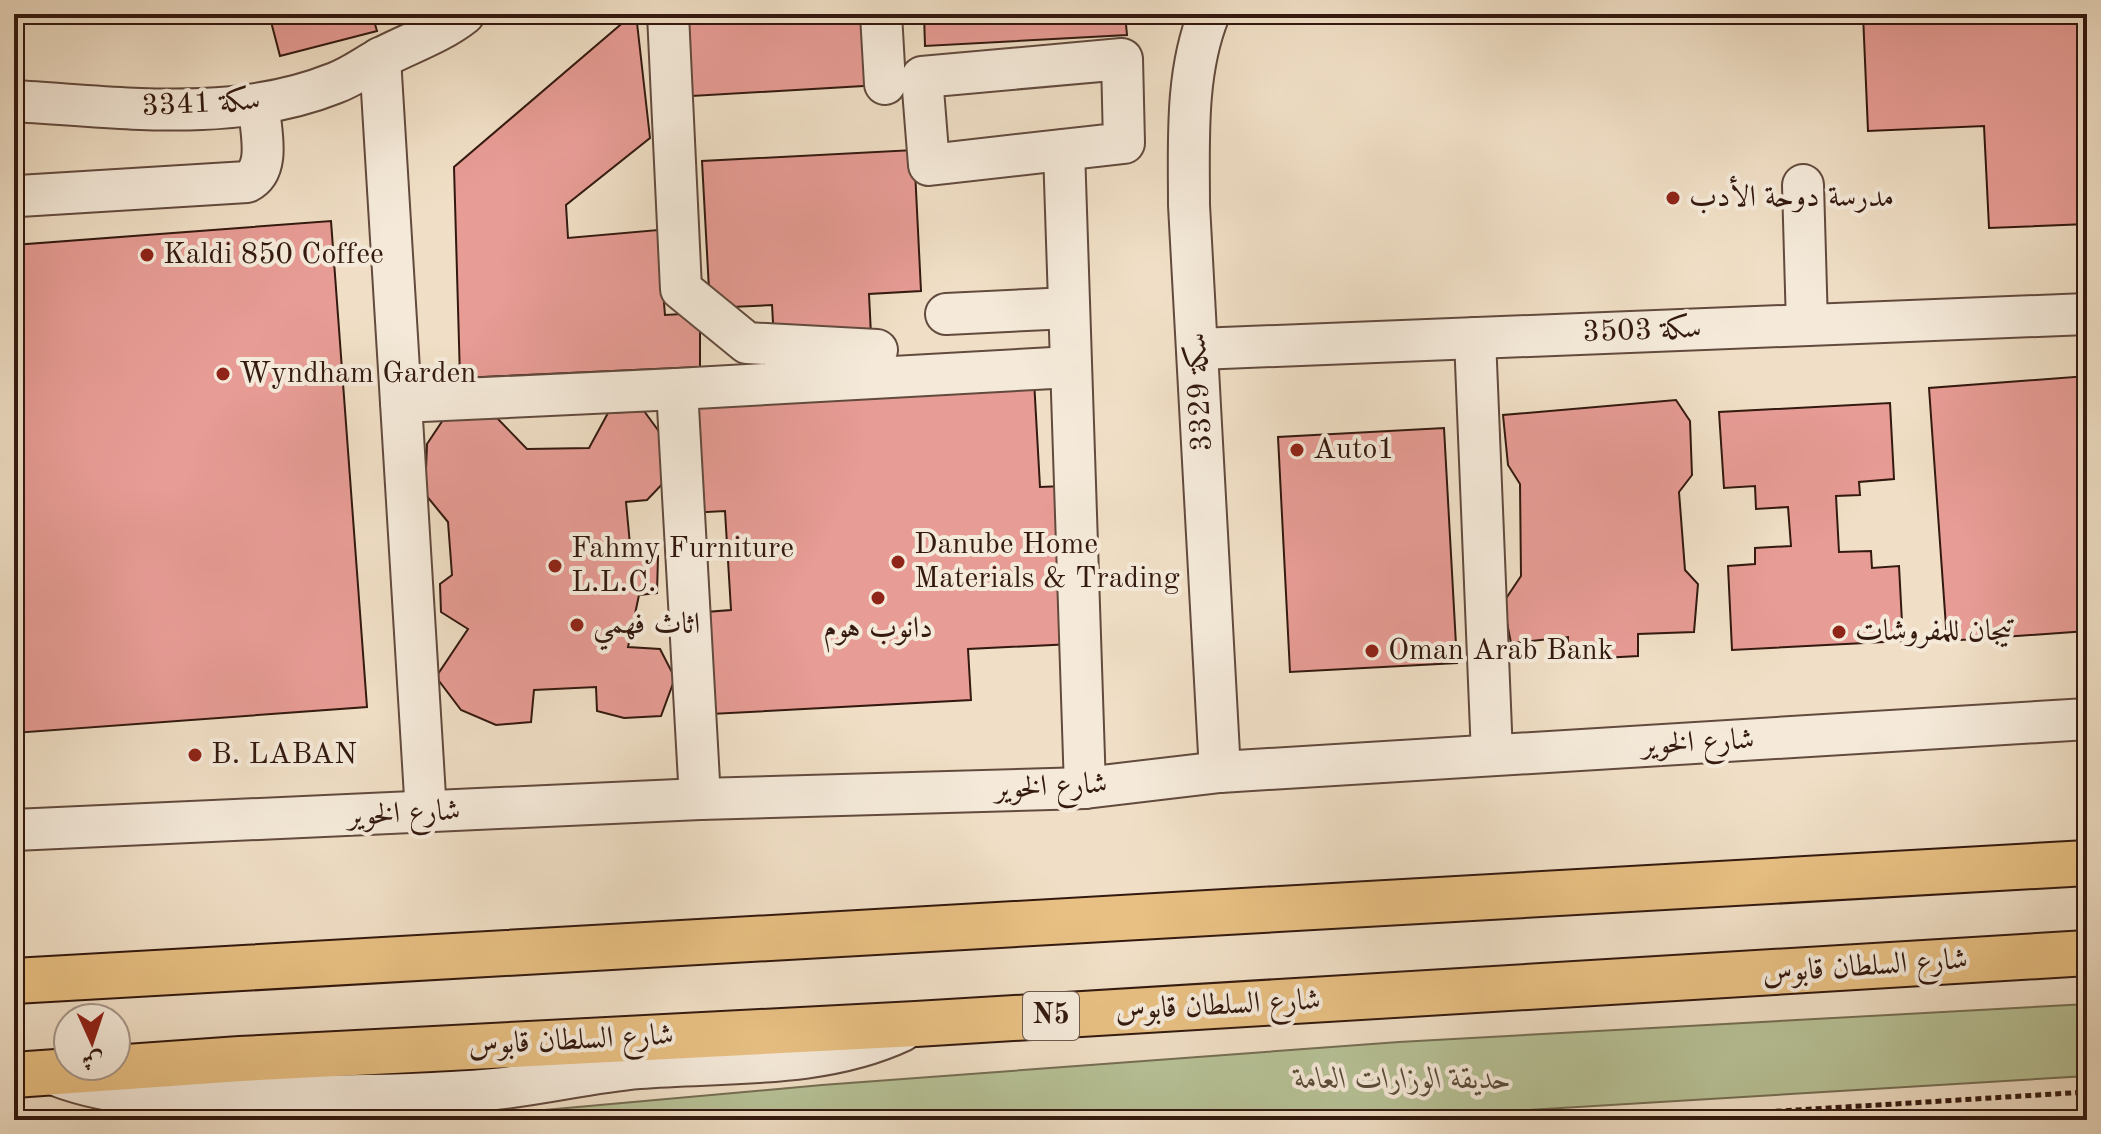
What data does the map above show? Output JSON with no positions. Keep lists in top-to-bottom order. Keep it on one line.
{"streets":{"highway":["شارع السلطان قابوس","N5"],"street":["سكة 3341","سكة 3503","سكة 3329","شارع الخوير"]},"crossings":[["سكة 3503","سكة 3329"],["سكة 3329","شارع الخوير"]],"parks":["حديقة الوزارات العامة"],"places":["مدرسة دوحة الأدب","Kaldi 850 Coffee","Wyndham Garden","Auto1","Danube Home Materials & Trading","Fahmy Furniture L.L.C.","دانوب هوم","اثاث فهمي","تيجان للمفروشات","Oman Arab Bank","B. LABAN"],"north":"bottom"}
